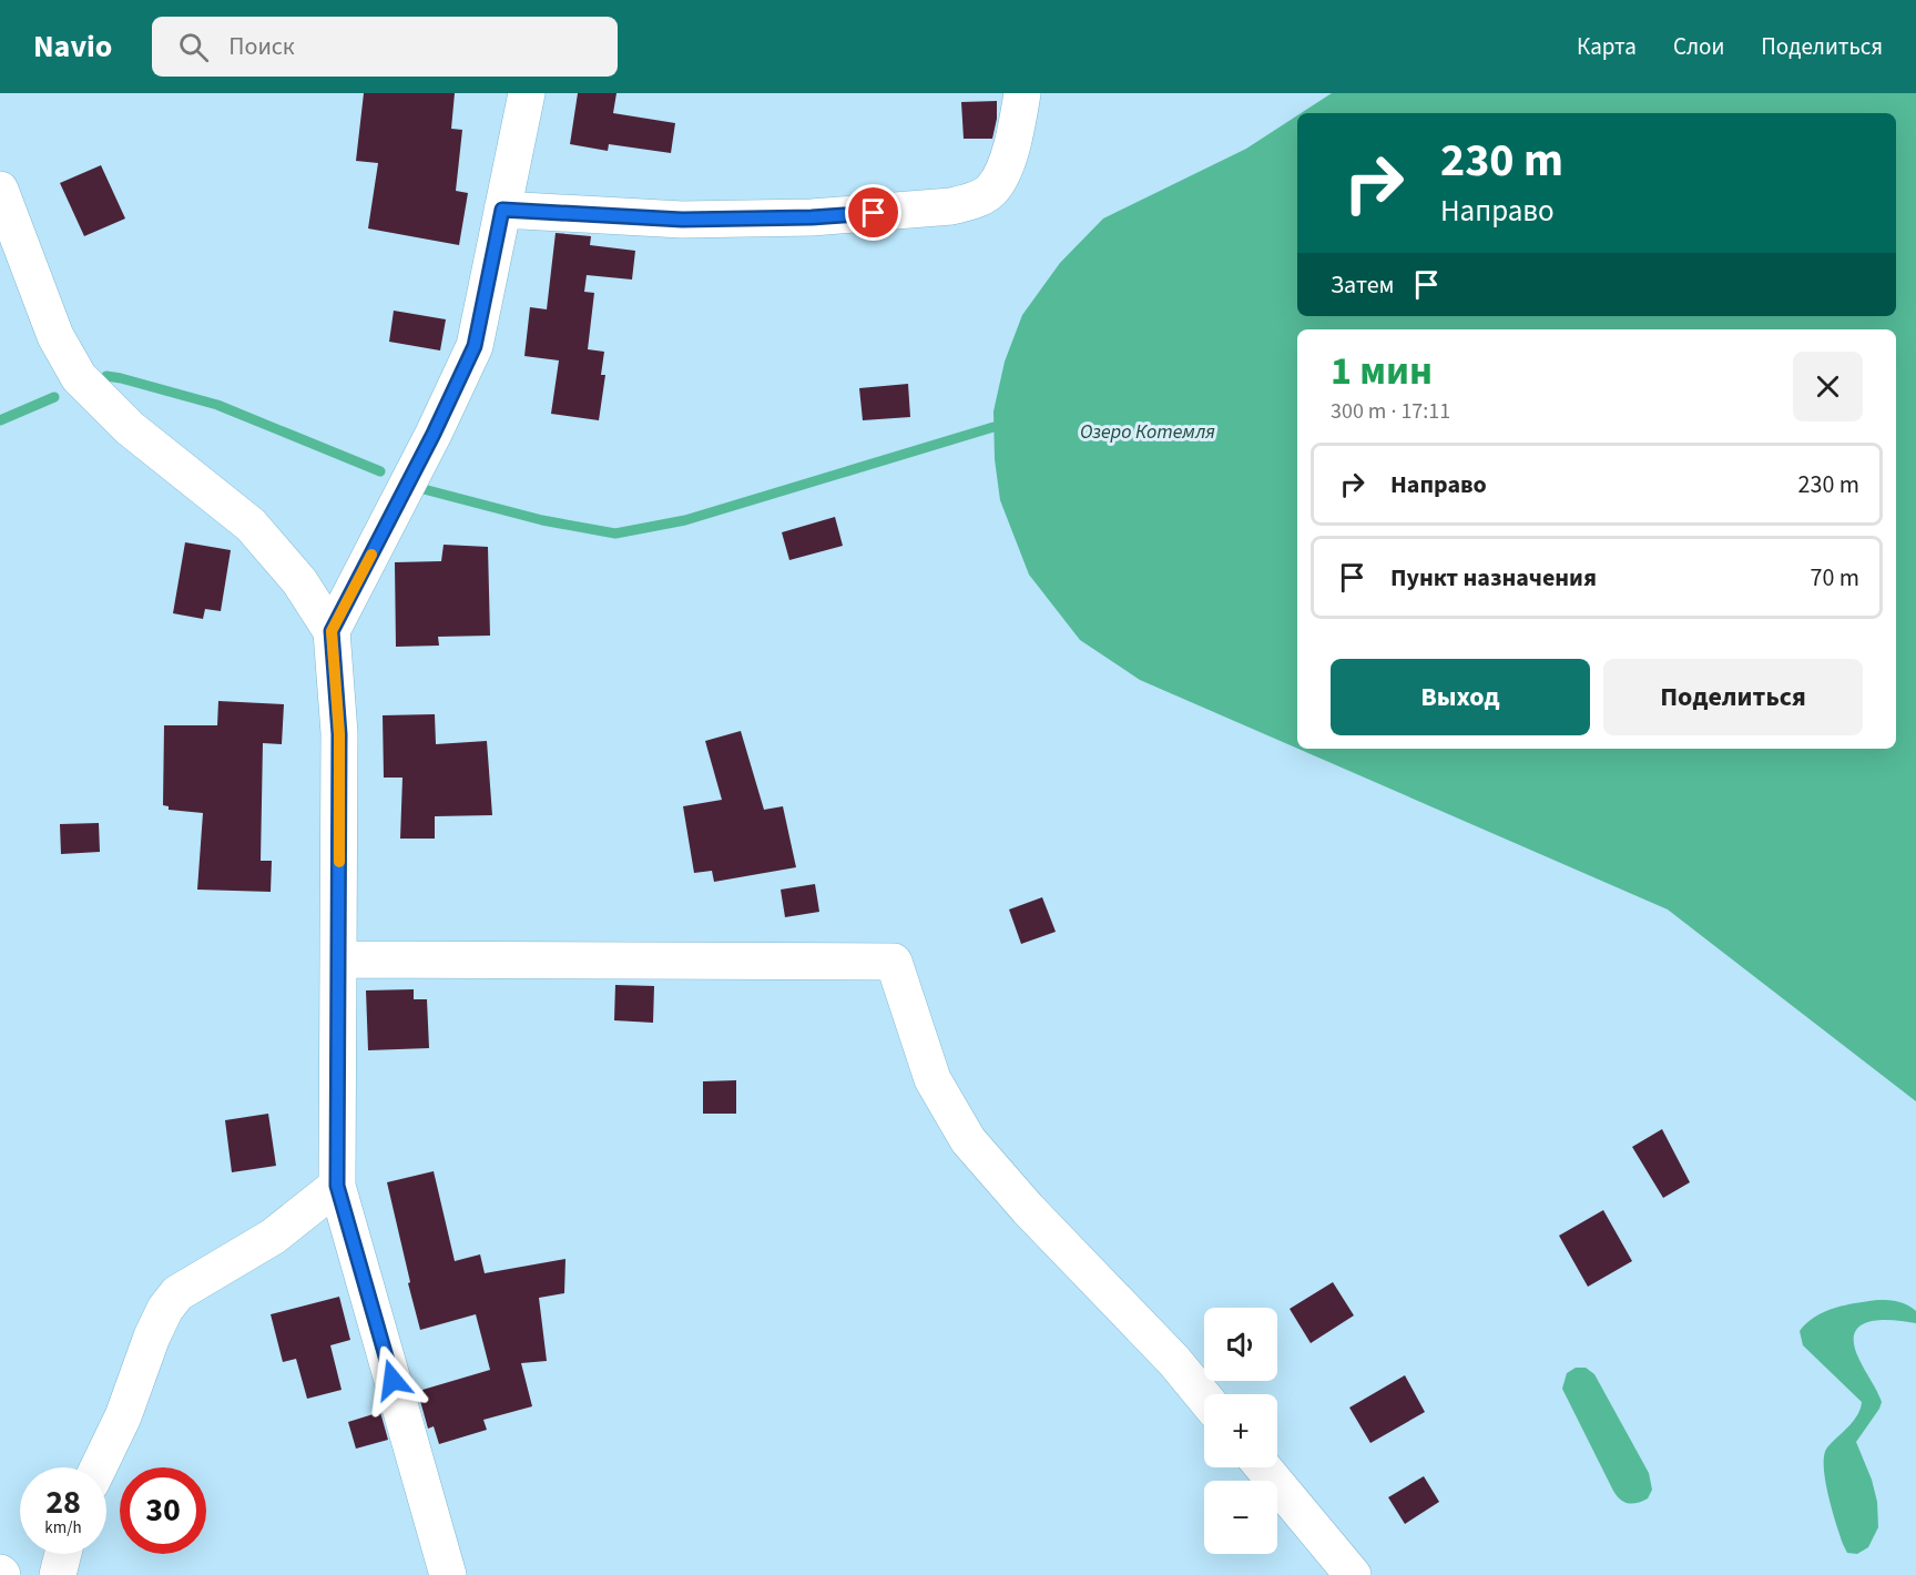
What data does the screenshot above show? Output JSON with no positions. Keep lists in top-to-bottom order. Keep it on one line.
{"water":["Озеро Котемля"],"page":{"header":"Navio","search":"Поиск","nav":["Карта","Слои","Поделиться"],"turn":["230 m","Направо"],"then":"Затем","heading":["1 мин","300 m · 17:11"],"list":[{"name":"Направо","value":"230 m"},{"name":"Пункт назначения","value":"70 m"}],"buttons":["Выход","Поделиться"],"map_buttons":["+","−"],"speed":"28 km/h","limit":"30"}}
